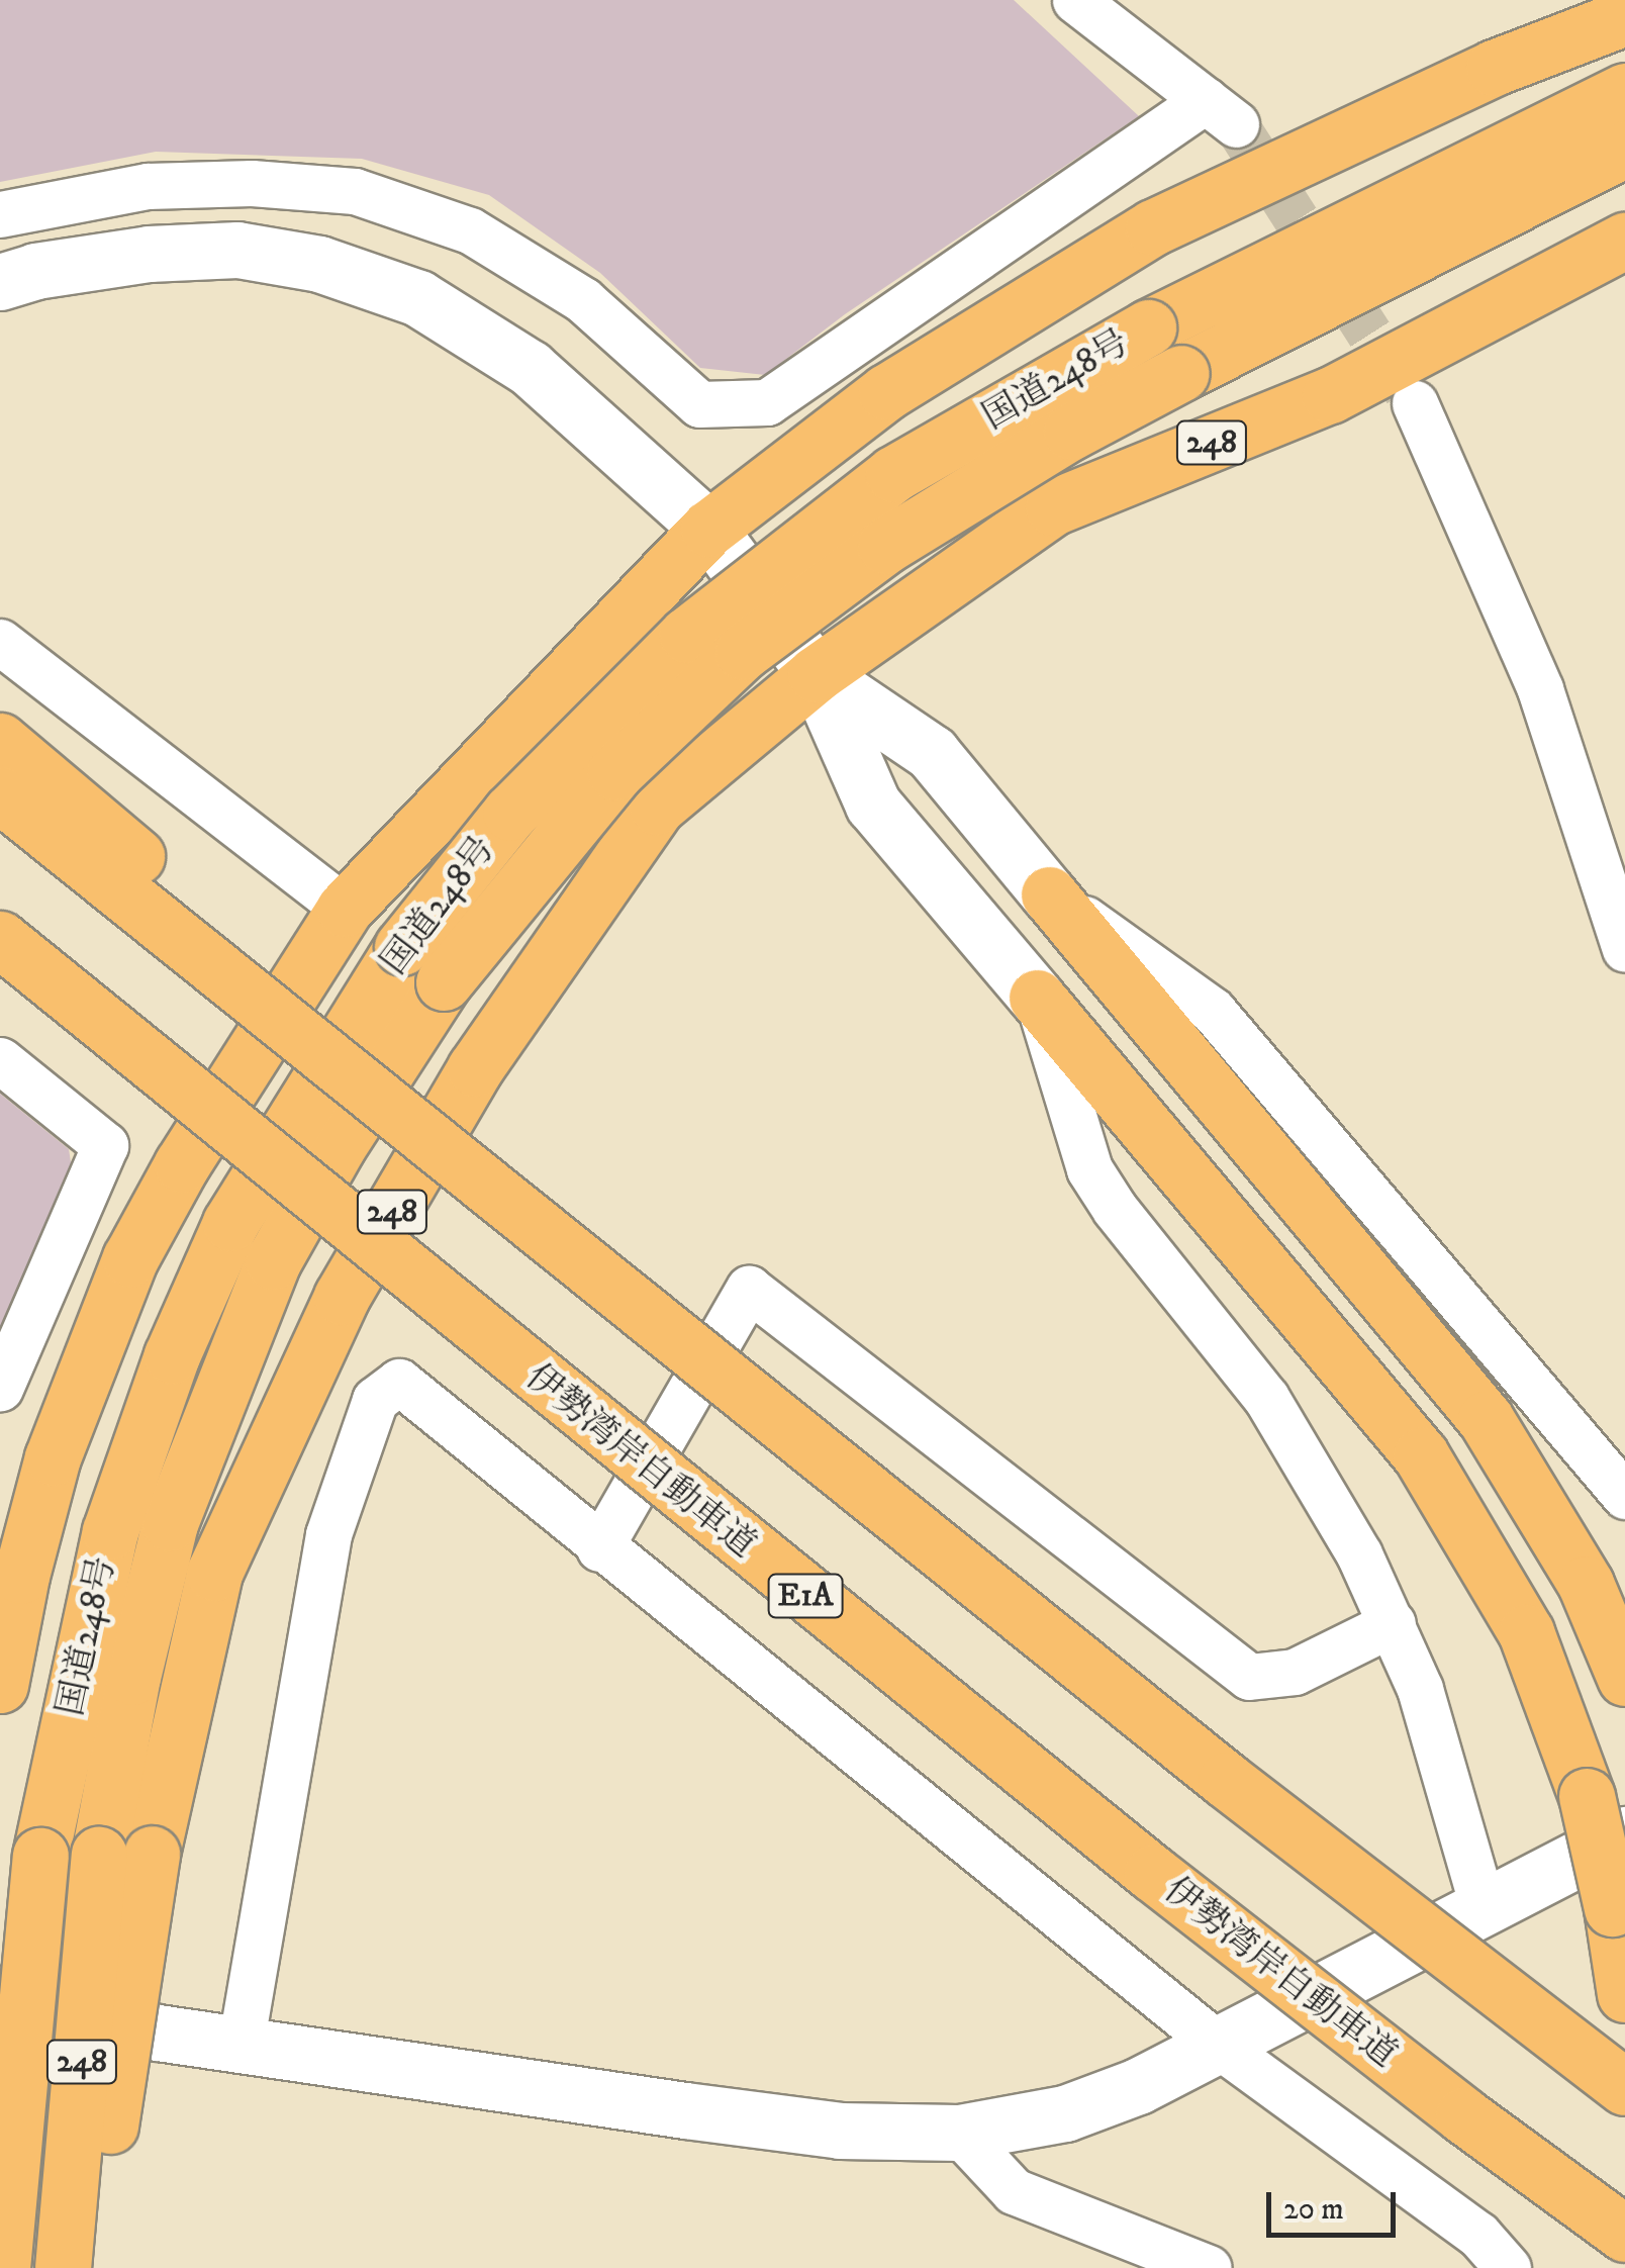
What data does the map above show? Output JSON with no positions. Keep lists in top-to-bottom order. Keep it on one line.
{"streets":{"highway":["国道248号","248","伊勢湾岸自動車道","E1A"]},"crossings":[["国道248号","248"]],"scale_bar":"20 m"}
